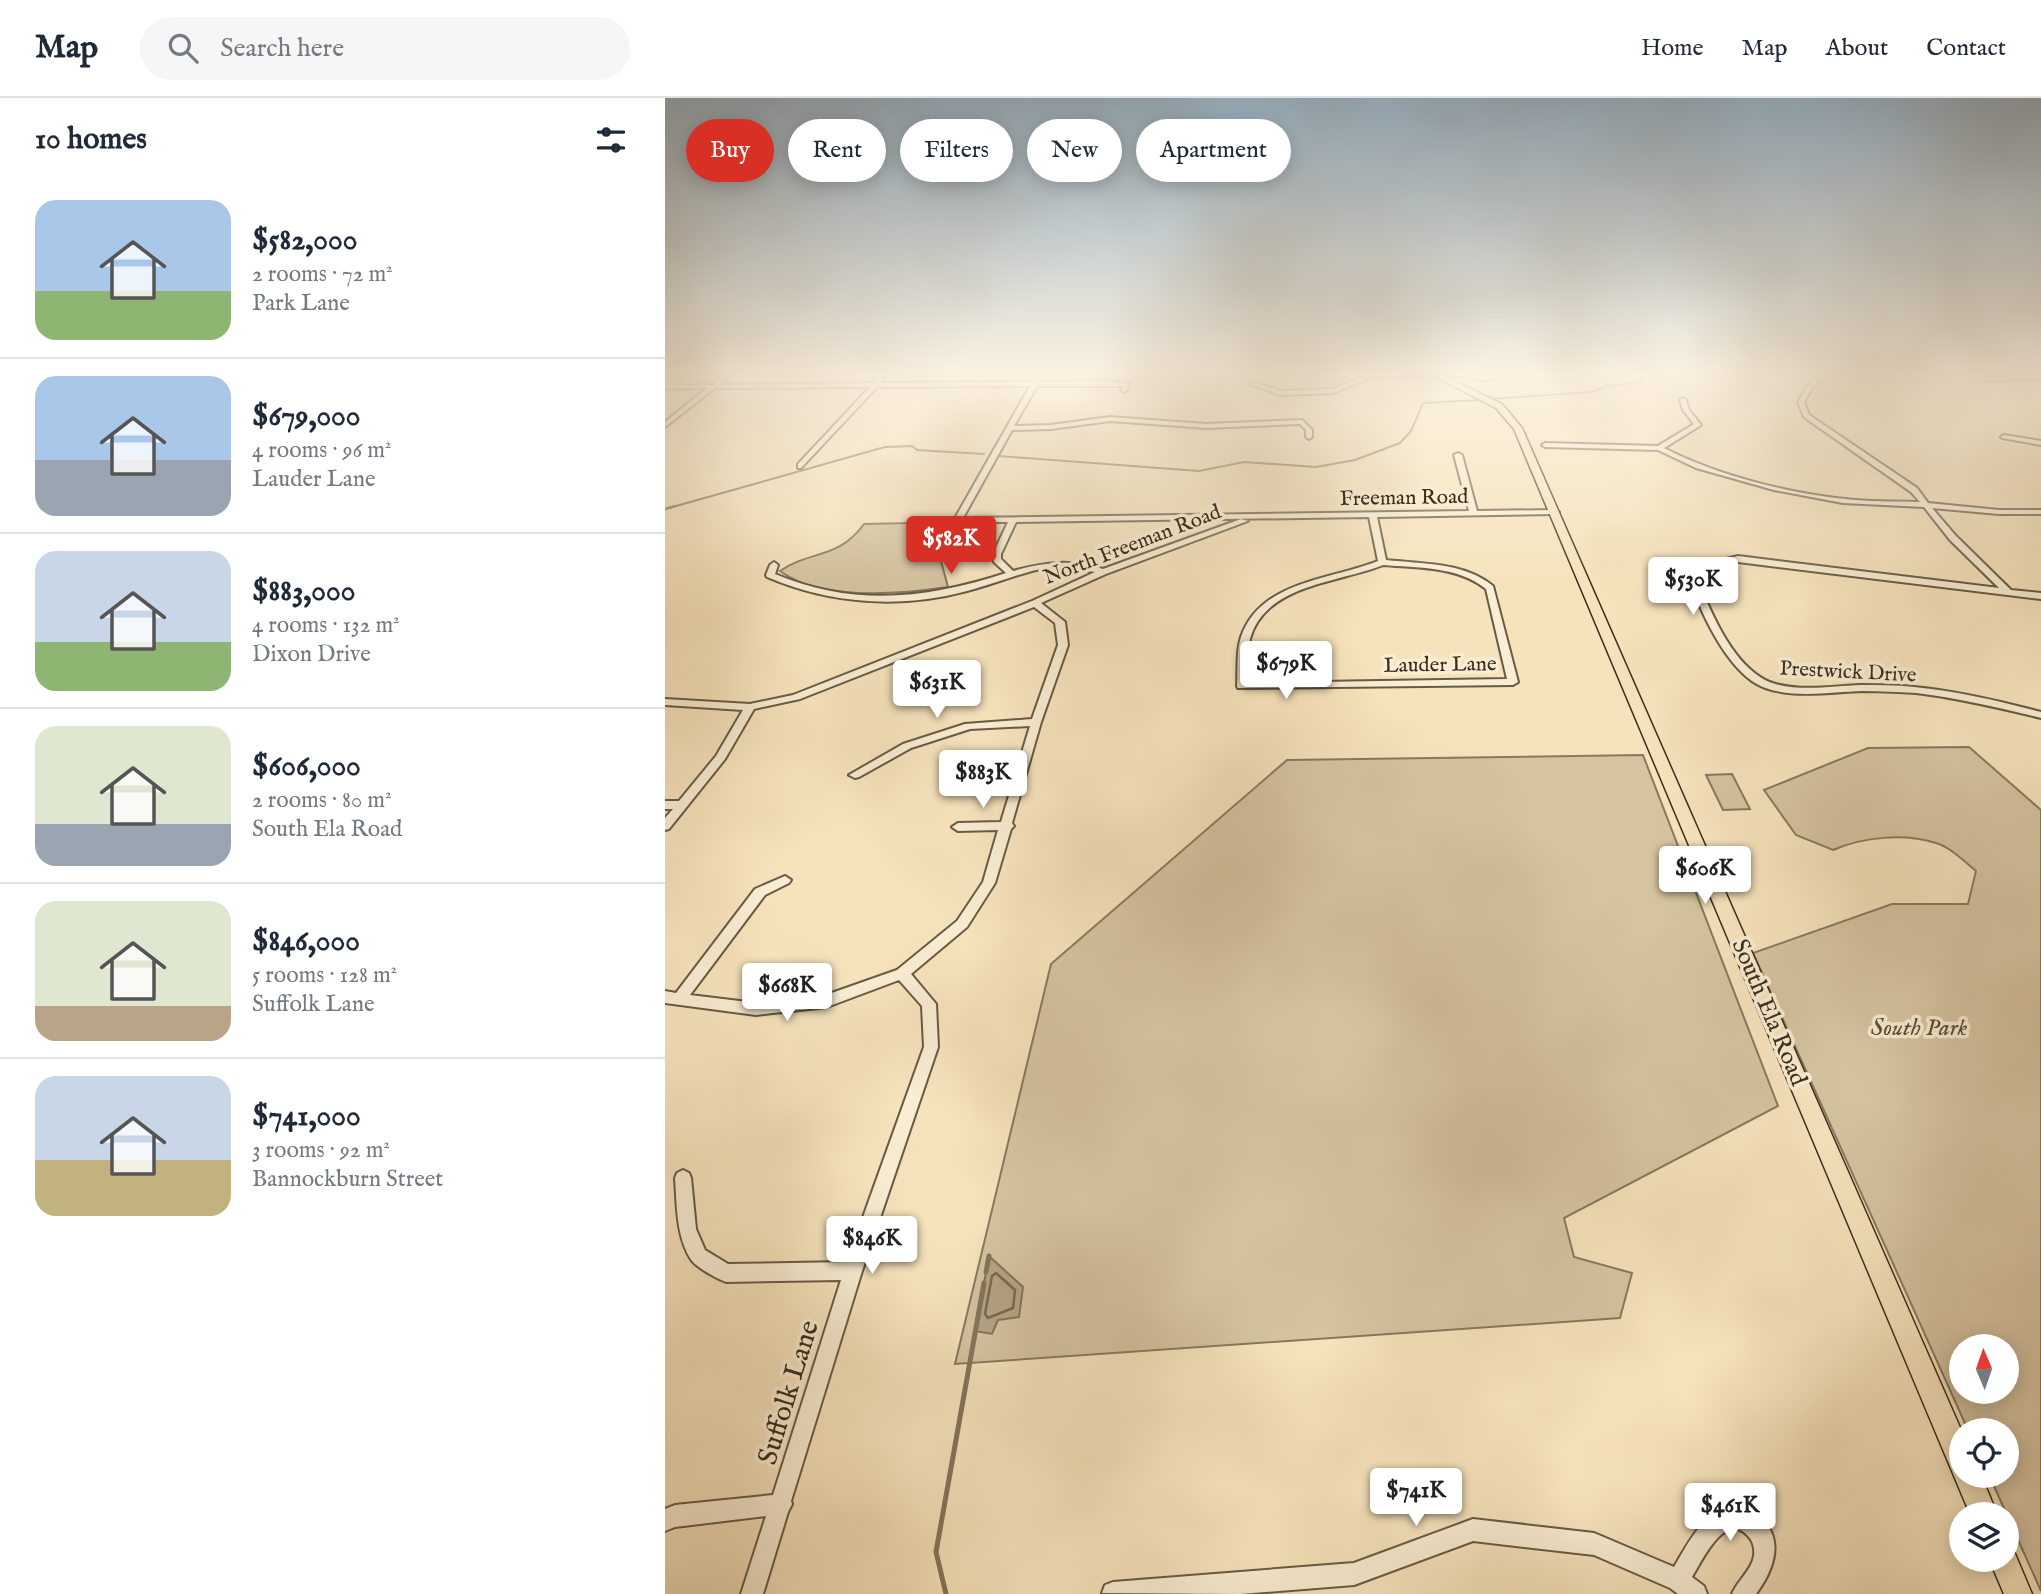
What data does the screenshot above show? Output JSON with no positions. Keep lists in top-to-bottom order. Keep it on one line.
{"streets":{"main road":["South Ela Road"],"street":["Freeman Road","North Freeman Road","Lauder Lane","Prestwick Drive","Suffolk Lane"]},"crossings":[["Freeman Road","North Freeman Road"],["Freeman Road","South Ela Road"]],"parks":["South Park"],"north":"top","page":{"header":"Map","search":"Search here","nav":["Home","Map","About","Contact"],"heading":"10 homes","chip":["Buy","Rent","Filters","New","Apartment"],"list":[{"name":"$582,000","note":"2 rooms · 72 m² · Park Lane"},{"name":"$679,000","note":"4 rooms · 96 m² · Lauder Lane"},{"name":"$883,000","note":"4 rooms · 132 m² · Dixon Drive"},{"name":"$606,000","note":"2 rooms · 80 m² · South Ela Road"},{"name":"$846,000","note":"5 rooms · 128 m² · Suffolk Lane"},{"name":"$741,000","note":"3 rooms · 92 m² · Bannockburn Street"}],"price":["$582K","$530K","$679K","$631K","$883K","$606K","$668K","$846K","$741K","$461K"]}}
